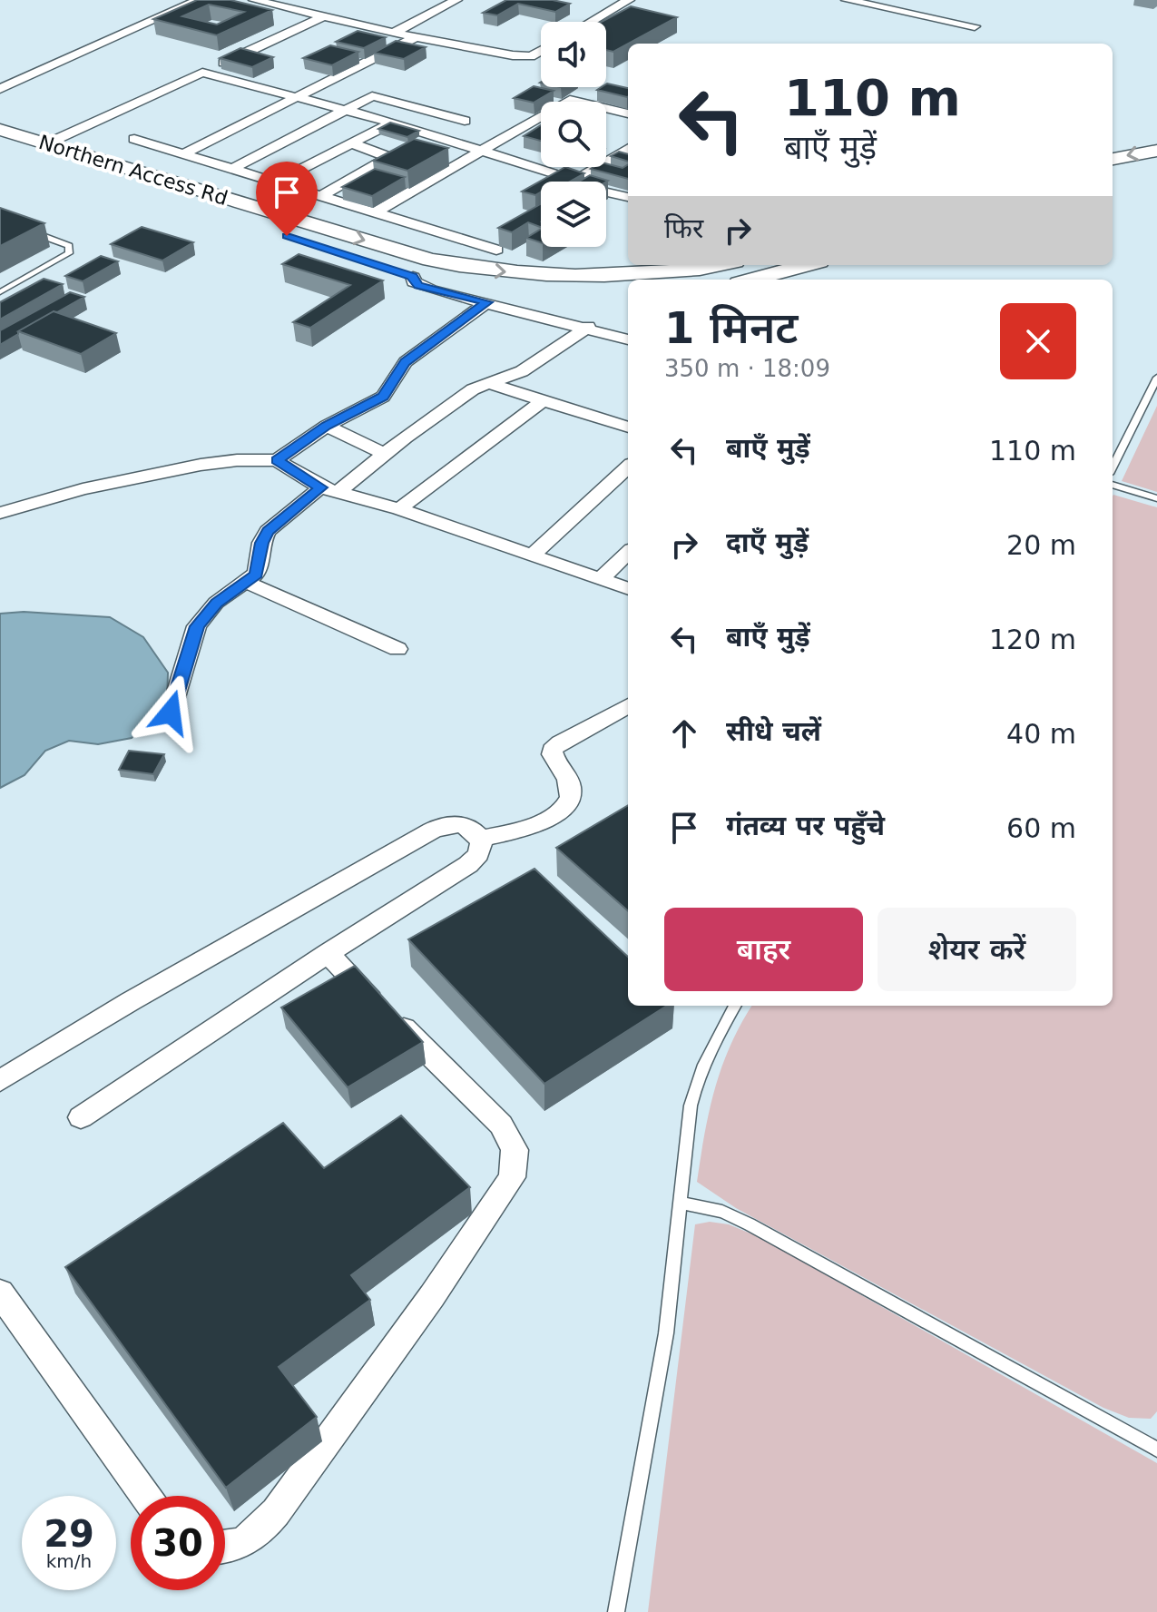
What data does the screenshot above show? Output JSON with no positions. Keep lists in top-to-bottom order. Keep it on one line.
{"streets":{"main road":["Northern Access Rd"]},"page":{"turn":["110 m","बाएँ मुड़ें"],"then":"फिर","heading":["1 मिनट","350 m · 18:09"],"list":[{"name":"बाएँ मुड़ें","value":"110 m"},{"name":"दाएँ मुड़ें","value":"20 m"},{"name":"बाएँ मुड़ें","value":"120 m"},{"name":"सीधे चलें","value":"40 m"},{"name":"गंतव्य पर पहुँचे","value":"60 m"}],"buttons":["बाहर","शेयर करें"],"speed":"29 km/h","limit":"30"}}
